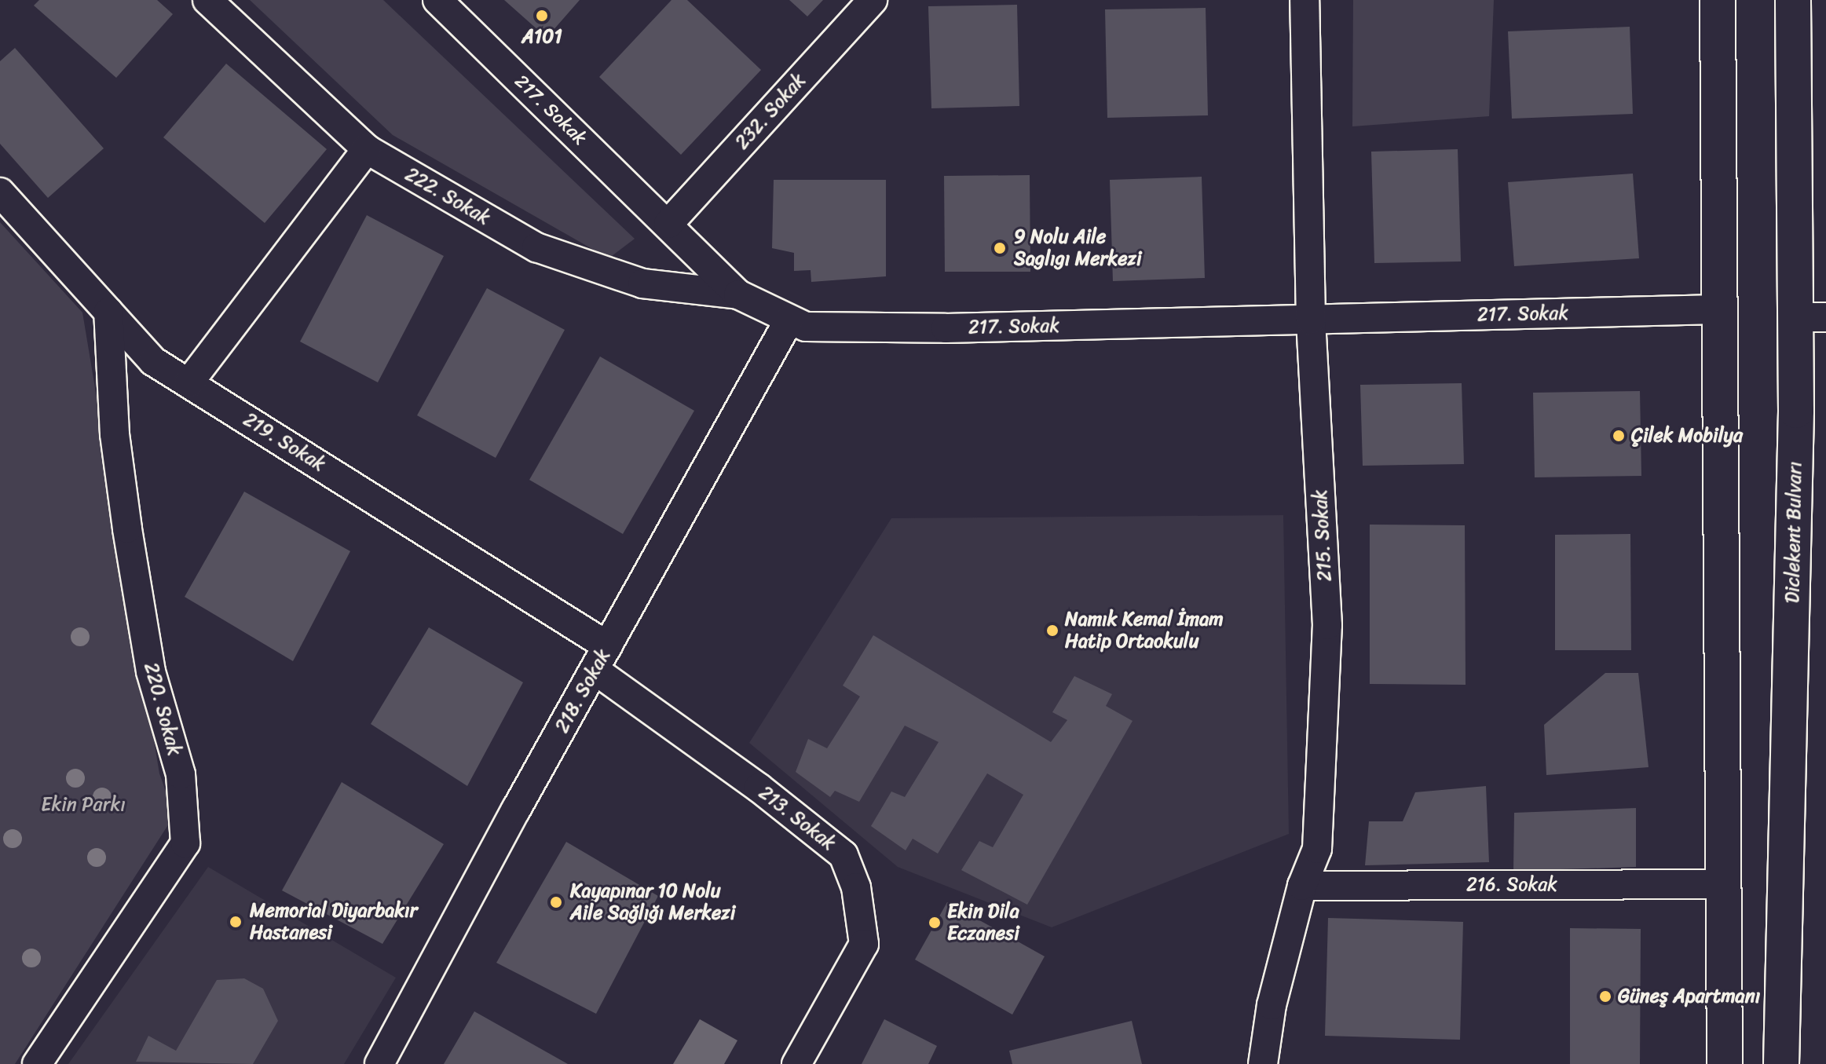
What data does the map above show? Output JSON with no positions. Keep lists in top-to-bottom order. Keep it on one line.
{"streets":{"main road":["Diclekent Bulvarı"],"street":["217. Sokak","232. Sokak","222. Sokak","219. Sokak","215. Sokak","218. Sokak","220. Sokak","213. Sokak","216. Sokak"]},"crossings":[["217. Sokak","232. Sokak"],["217. Sokak","222. Sokak"],["217. Sokak","215. Sokak"],["217. Sokak","218. Sokak"],["219. Sokak","218. Sokak"],["219. Sokak","220. Sokak"],["219. Sokak","213. Sokak"],["215. Sokak","216. Sokak"],["218. Sokak","213. Sokak"]],"parks":["Ekin Parkı"],"places":["A101","9 Nolu Aile Saglıgı Merkezi","Çilek Mobilya","Namık Kemal İmam Hatip Ortaokulu","Kayapınar 10 Nolu Aile Sağlığı Merkezi","Memorial Diyarbakır Hastanesi","Ekin Dila Eczanesi","Güneş Apartmanı"]}
